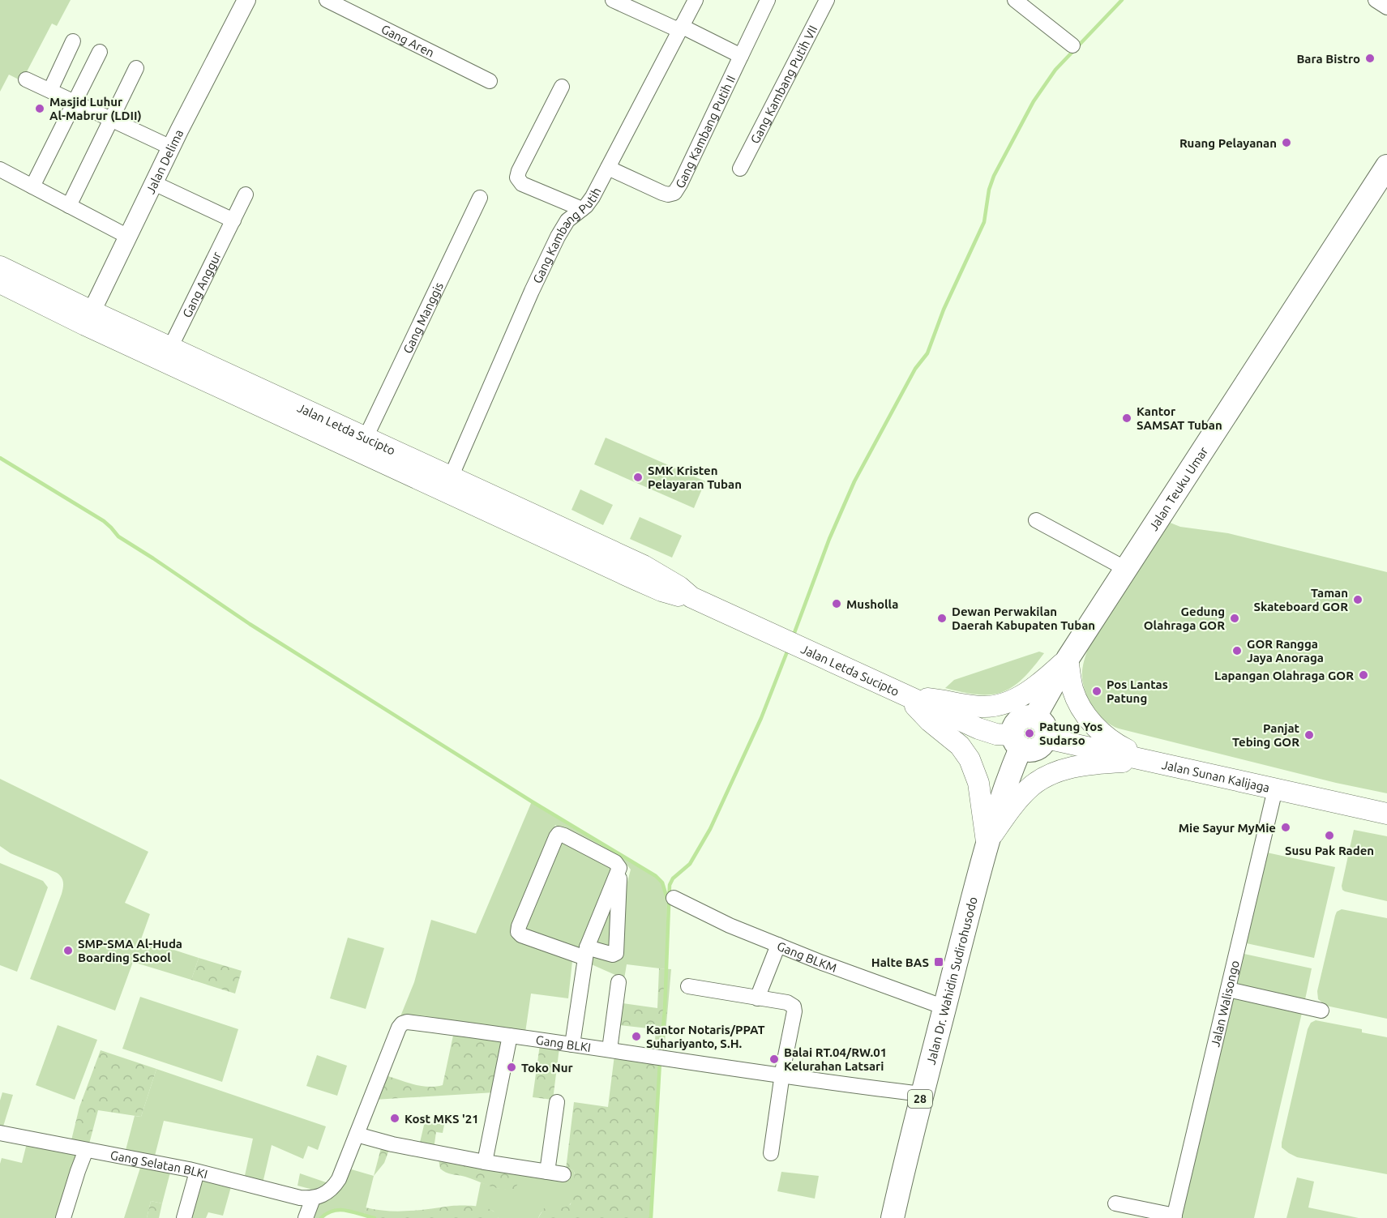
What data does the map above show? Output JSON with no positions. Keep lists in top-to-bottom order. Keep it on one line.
{"streets":{"highway":["Jalan Teuku Umar","Jalan Dr. Wahidin Sudirohusodo","28"],"main road":["Jalan Letda Sucipto","Jalan Sunan Kalijaga"],"street":["Gang Aren","Gang Kambang Putih VII","Gang Kambang Putih II","Jalan Delima","Gang Kambang Putih","Gang Anggur","Gang Manggis","Gang BLKM","Jalan Walisongo","Gang BLKI","Gang Selatan BLKI"]},"crossings":[["Gang Kambang Putih II","Gang Kambang Putih"],["Jalan Delima","Jalan Letda Sucipto"],["Gang Kambang Putih","Jalan Letda Sucipto"],["Gang Anggur","Jalan Letda Sucipto"],["Gang Manggis","Jalan Letda Sucipto"],["Jalan Letda Sucipto","Jalan Teuku Umar"],["Jalan Letda Sucipto","Jalan Sunan Kalijaga"],["Jalan Letda Sucipto","Jalan Dr. Wahidin Sudirohusodo"],["Jalan Letda Sucipto","28"],["Jalan Teuku Umar","Jalan Sunan Kalijaga"],["Jalan Teuku Umar","Jalan Dr. Wahidin Sudirohusodo"],["Jalan Teuku Umar","28"],["Jalan Sunan Kalijaga","Jalan Dr. Wahidin Sudirohusodo"],["Jalan Sunan Kalijaga","Jalan Walisongo"],["Jalan Sunan Kalijaga","28"],["Gang BLKM","Jalan Dr. Wahidin Sudirohusodo"],["Jalan Dr. Wahidin Sudirohusodo","Gang BLKI"],["Jalan Dr. Wahidin Sudirohusodo","28"],["Gang BLKI","Gang Selatan BLKI"]],"places":{"other":["Bara Bistro","Masjid Luhur Al-Mabrur (LDII)","Ruang Pelayanan","Kantor SAMSAT Tuban","SMK Kristen Pelayaran Tuban","Taman Skateboard GOR","Musholla","Dewan Perwakilan Daerah Kabupaten Tuban","Gedung Olahraga GOR","GOR Rangga Jaya Anoraga","Lapangan Olahraga GOR","Pos Lantas Patung","Patung Yos Sudarso","Panjat Tebing GOR","Mie Sayur MyMie","Susu Pak Raden","SMP-SMA Al-Huda Boarding School","Kantor Notaris/PPAT Suhariyanto, S.H.","Balai RT.04/RW.01 Kelurahan Latsari","Toko Nur","Kost MKS '21"],"transit":["Halte BAS"]}}
